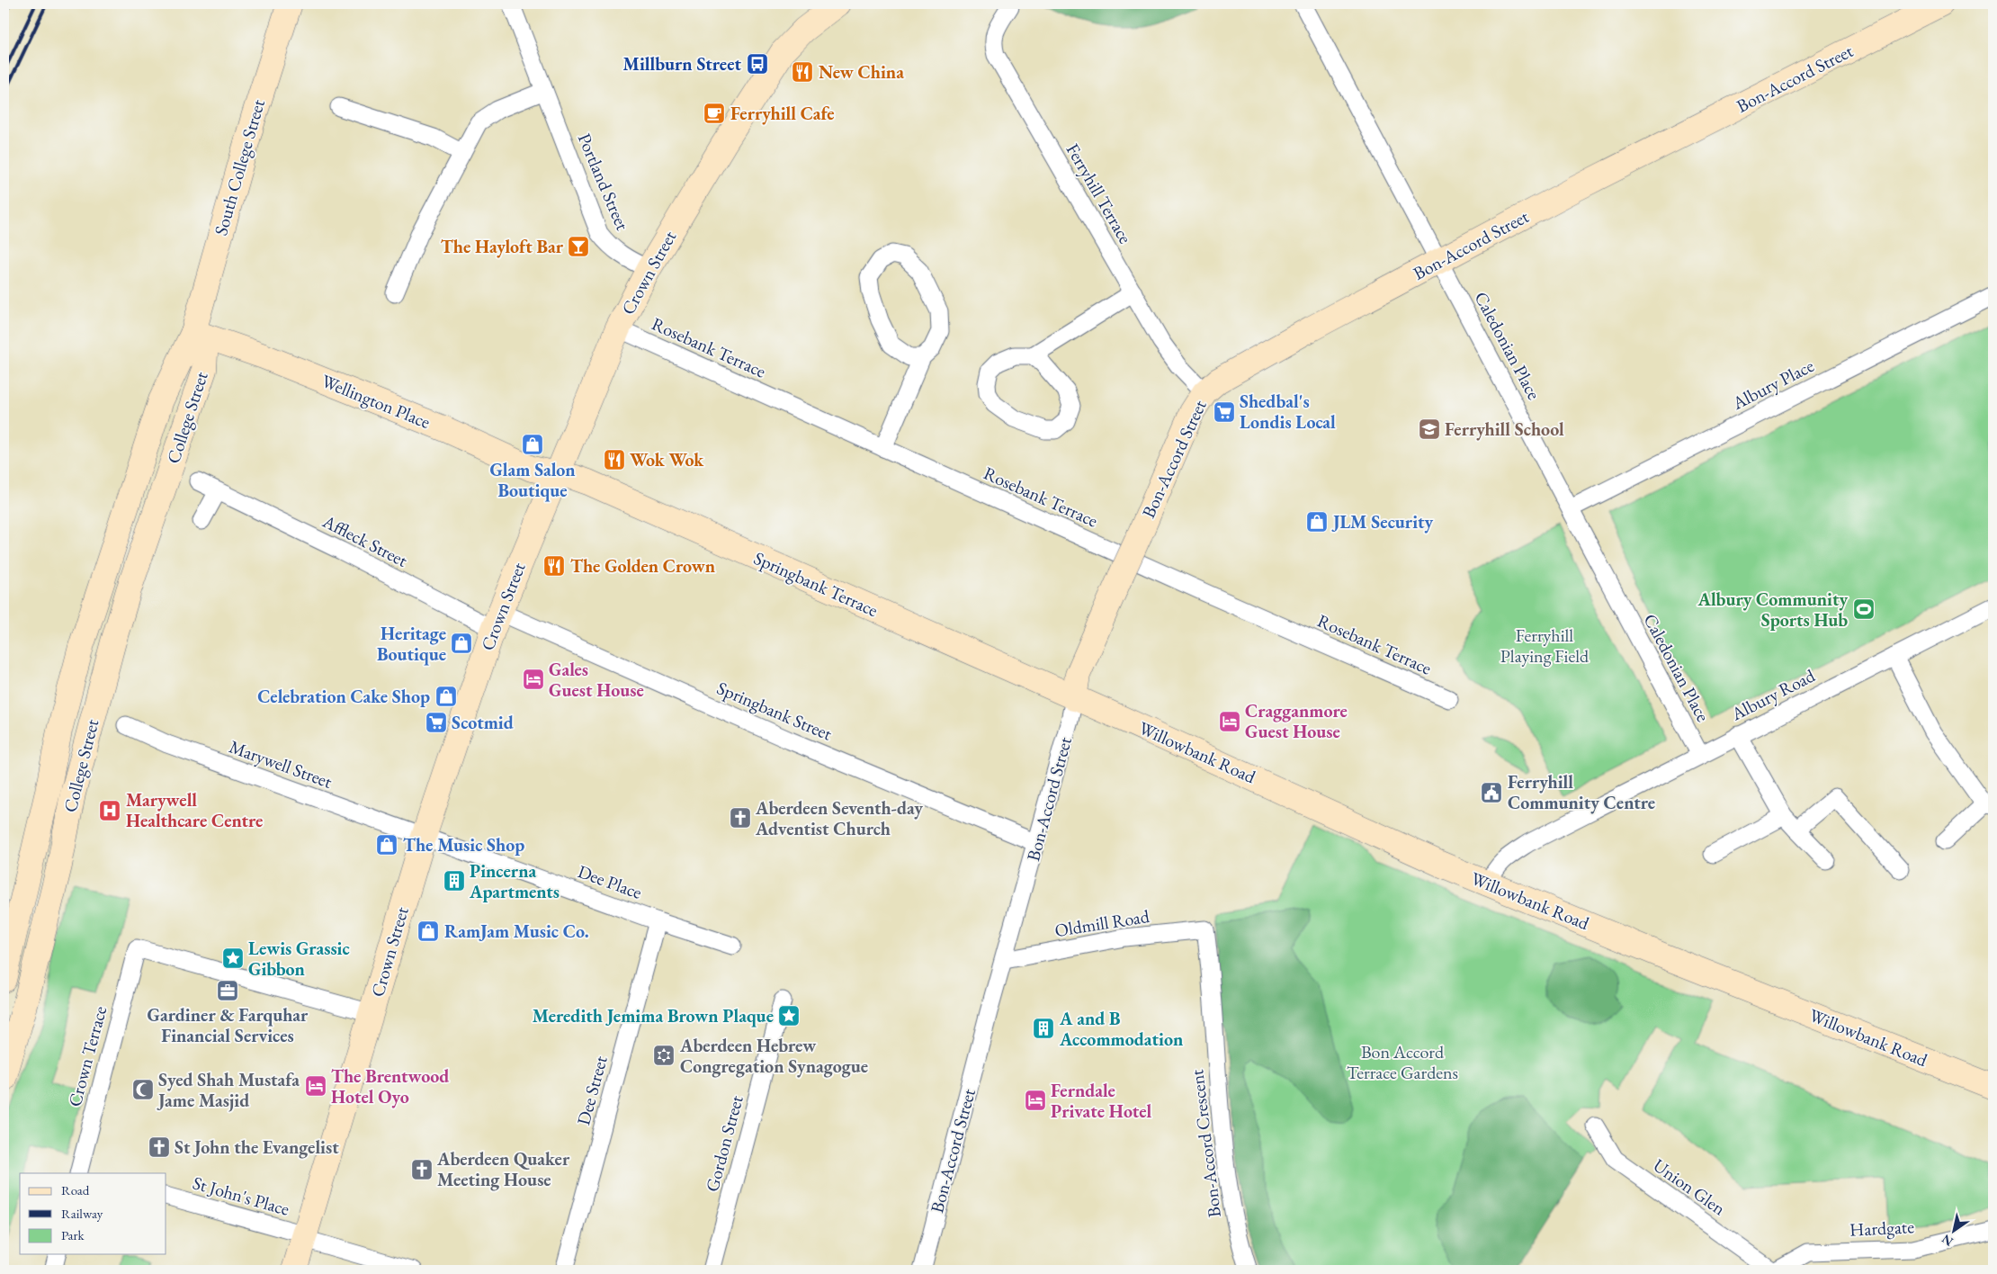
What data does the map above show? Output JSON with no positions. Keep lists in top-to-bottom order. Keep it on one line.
{"streets":{"street":["Bon-Accord Street","South College Street","Portland Street","Ferryhill Terrace","Crown Street","Caledonian Place","Rosebank Terrace","Albury Place","Wellington Place","College Street","Affleck Street","Springbank Terrace","Albury Road","Springbank Street","Willowbank Road","Marywell Street","Dee Place","Oldmill Road","Crown Terrace","Dee Street","Gordon Street","Bon-Accord Crescent","Union Glen","St John's Place","Hardgate"]},"crossings":[["Bon-Accord Street","Ferryhill Terrace"],["Bon-Accord Street","Caledonian Place"],["Bon-Accord Street","Springbank Terrace"],["Bon-Accord Street","Springbank Street"],["Bon-Accord Street","Willowbank Road"],["Bon-Accord Street","Oldmill Road"],["South College Street","Wellington Place"],["South College Street","College Street"],["Portland Street","Crown Street"],["Crown Street","Rosebank Terrace"],["Crown Street","Wellington Place"],["Crown Street","Affleck Street"],["Crown Street","Springbank Terrace"],["Crown Street","Springbank Street"],["Crown Street","Marywell Street"],["Crown Street","Dee Place"],["Crown Street","Crown Terrace"],["Crown Street","St John's Place"],["Caledonian Place","Albury Place"],["Caledonian Place","Albury Road"],["Wellington Place","College Street"],["Wellington Place","Springbank Terrace"],["Affleck Street","Springbank Street"],["Springbank Terrace","Willowbank Road"],["Albury Road","Willowbank Road"],["Marywell Street","Dee Place"],["Dee Place","Dee Street"],["Oldmill Road","Bon-Accord Crescent"]],"parks":["Ferryhill Playing Field","Bon Accord Terrace Gardens"],"places":{"bus stop":["Millburn Street"],"restaurant":["New China","Wok Wok","The Golden Crown"],"cafe":["Ferryhill Cafe"],"bar":["The Hayloft Bar"],"supermarket":["Shedbal's Londis Local","Scotmid"],"school or university":["Ferryhill School"],"shop":["Glam Salon Boutique","JLM Security","Heritage Boutique","Celebration Cake Shop","The Music Shop","RamJam Music Co."],"sports":["Albury Community Sports Hub"],"hotel":["Gales Guest House","Cragganmore Guest House","The Brentwood Hotel Oyo","Ferndale Private Hotel"],"public building":["Ferryhill Community Centre"],"hospital":["Marywell Healthcare Centre"],"church":["Aberdeen Seventh-day Adventist Church","St John the Evangelist","Aberdeen Quaker Meeting House"],"building":["Pincerna Apartments","A and B Accommodation"],"place":["Lewis Grassic Gibbon","Meredith Jemima Brown Plaque"],"office":["Gardiner & Farquhar Financial Services"],"synagogue":["Aberdeen Hebrew Congregation Synagogue"],"mosque":["Syed Shah Mustafa Jame Masjid"]},"legend":["Road","Railway","Park"],"north":"bottom left"}
